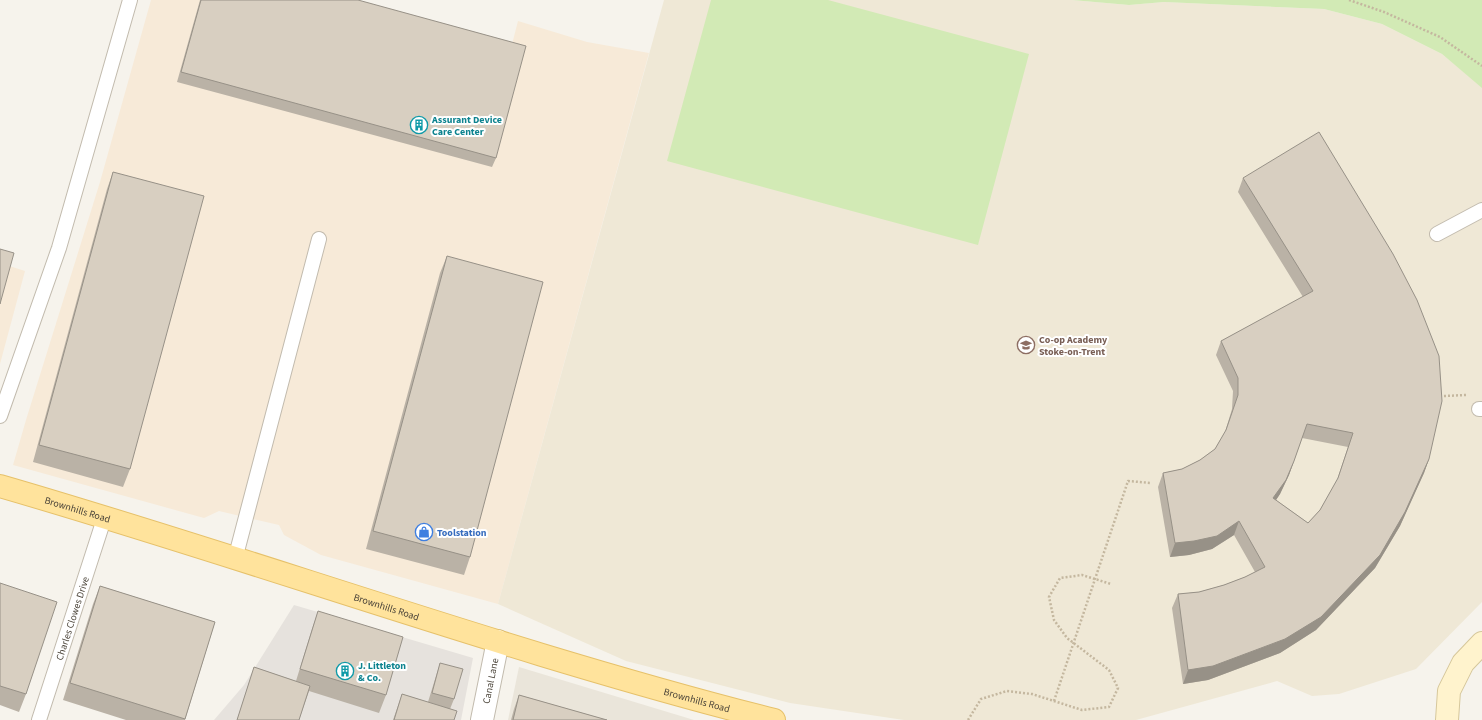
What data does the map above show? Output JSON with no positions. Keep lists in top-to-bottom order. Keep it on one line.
{"streets":{"main road":["Brownhills Road"],"street":["Canal Lane"],"lane":["Charles Clowes Drive"]},"crossings":[["Brownhills Road","Charles Clowes Drive"],["Brownhills Road","Canal Lane"]],"places":{"building":["Assurant Device Care Center","J. Littleton & Co."],"school or university":["Co-op Academy Stoke-on-Trent"],"shop":["Toolstation"]}}
